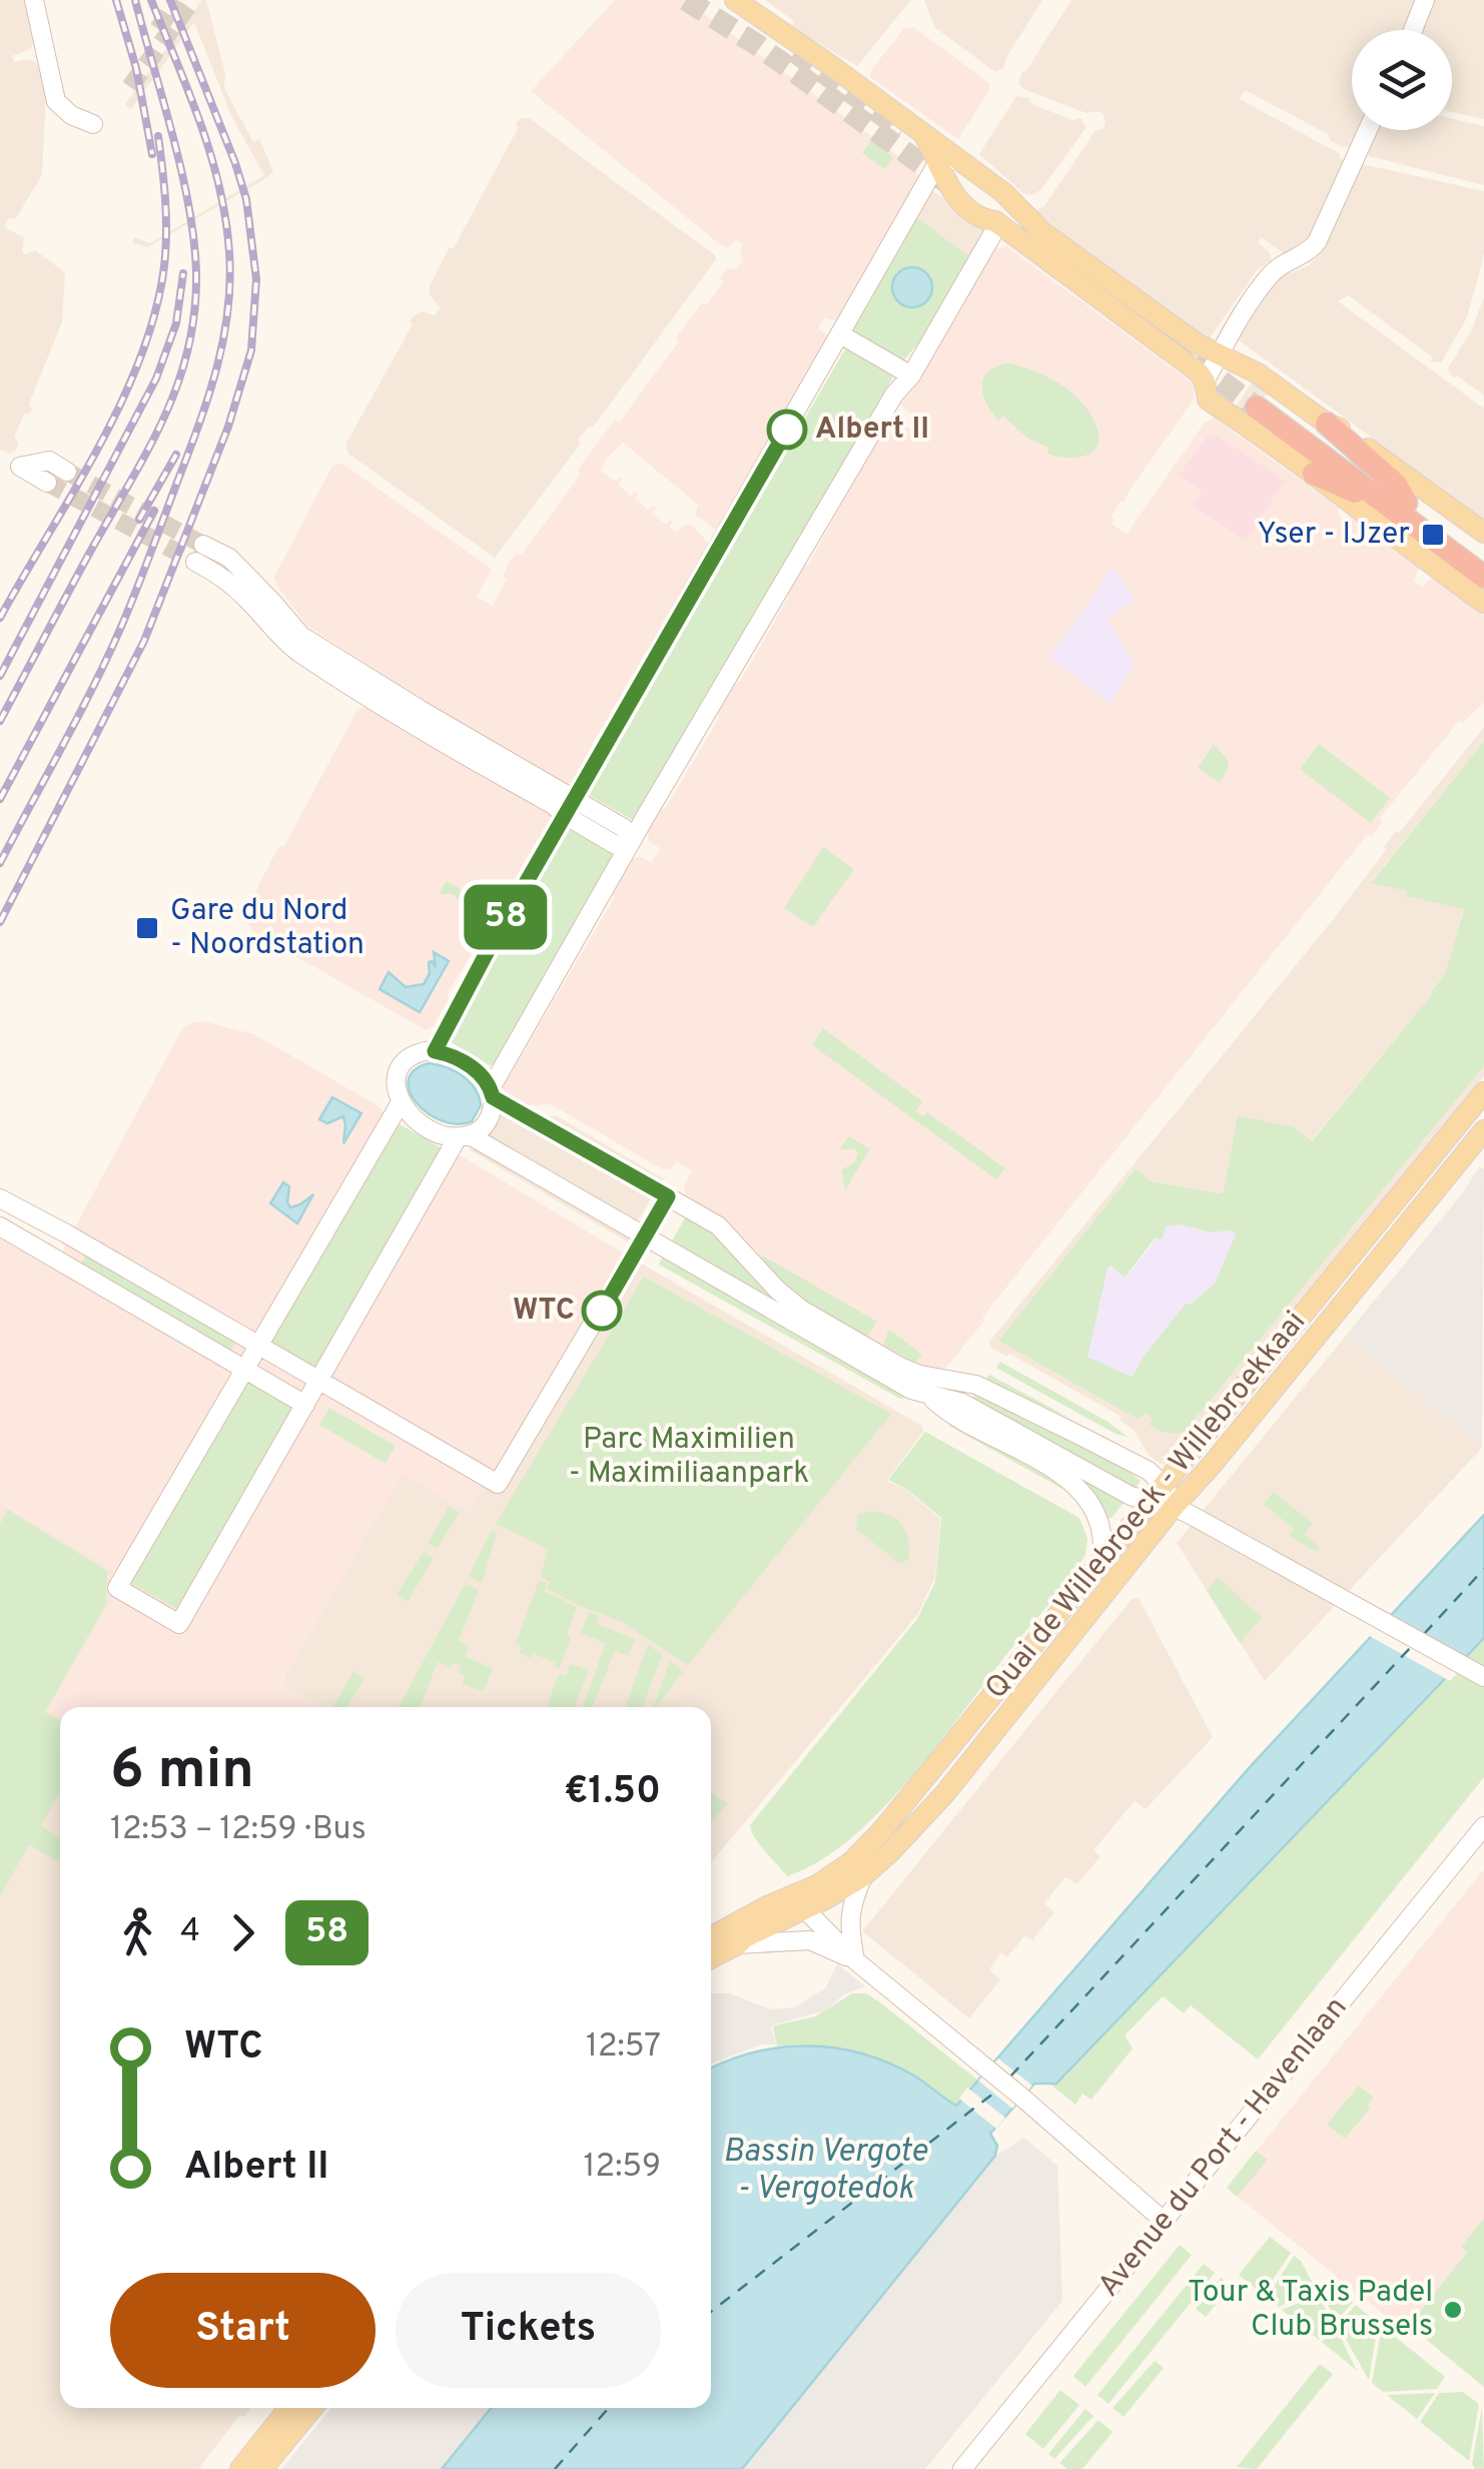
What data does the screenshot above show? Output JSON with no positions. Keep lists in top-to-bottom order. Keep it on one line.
{"streets":{"main road":["Quai de Willebroeck - Willebroekkaai"],"street":["Avenue du Port - Havenlaan"]},"water":["Bassin Vergote - Vergotedok"],"parks":["Parc Maximilien - Maximiliaanpark"],"places":{"other":["Albert II","WTC","Tour & Taxis Padel Club Brussels"],"transit":["Yser - IJzer","Gare du Nord - Noordstation"]},"lines":["bus line 58"],"page":{"on_map":"58","heading":["6 min","12:53 – 12:59 · Bus","€1.50"],"legs":["4","58"],"list":[{"name":"WTC","value":"12:57"},{"name":"Albert II","value":"12:59"}],"buttons":["Start","Tickets"]}}
